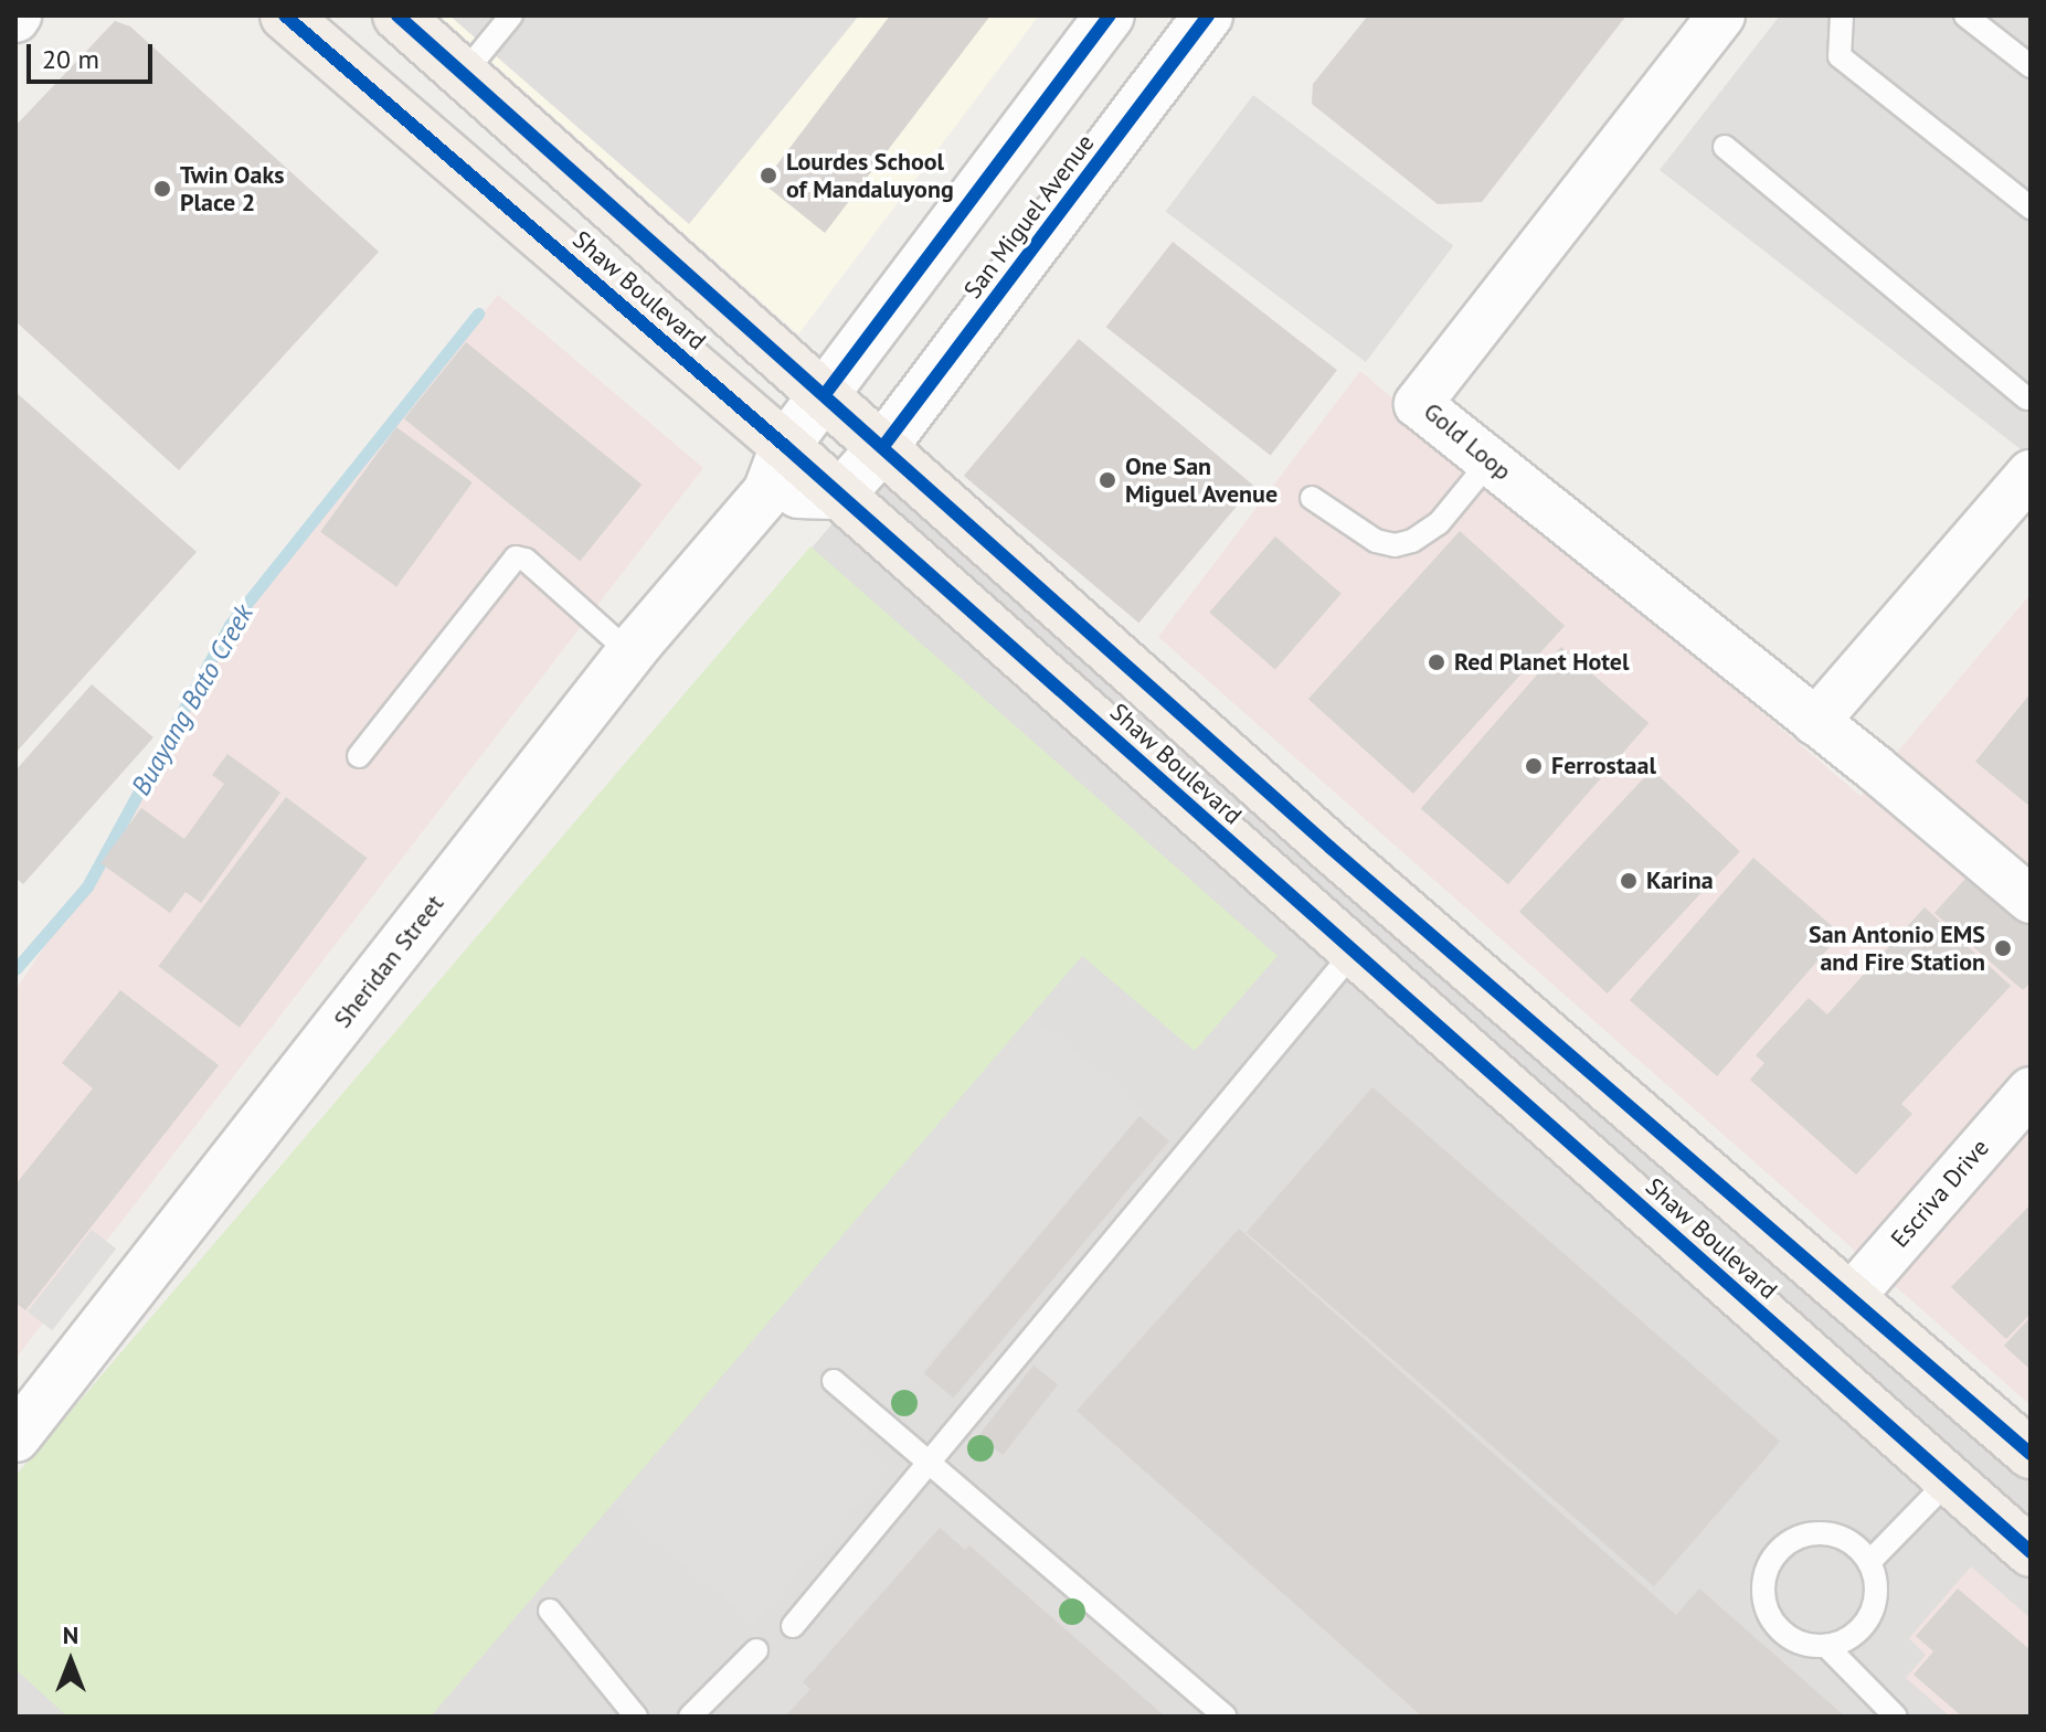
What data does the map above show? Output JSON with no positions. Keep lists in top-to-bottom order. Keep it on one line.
{"streets":{"main road":["Shaw Boulevard"],"street":["San Miguel Avenue","Gold Loop","Sheridan Street","Escriva Drive"]},"crossings":[["San Miguel Avenue","Shaw Boulevard"],["Shaw Boulevard","Sheridan Street"],["Shaw Boulevard","Escriva Drive"]],"water":["Buayang Bato Creek"],"places":["Lourdes School of Mandaluyong","Twin Oaks Place 2","One San Miguel Avenue","Red Planet Hotel","Ferrostaal","Karina","San Antonio EMS and Fire Station"],"scale_bar":"20 m","north":"top"}
